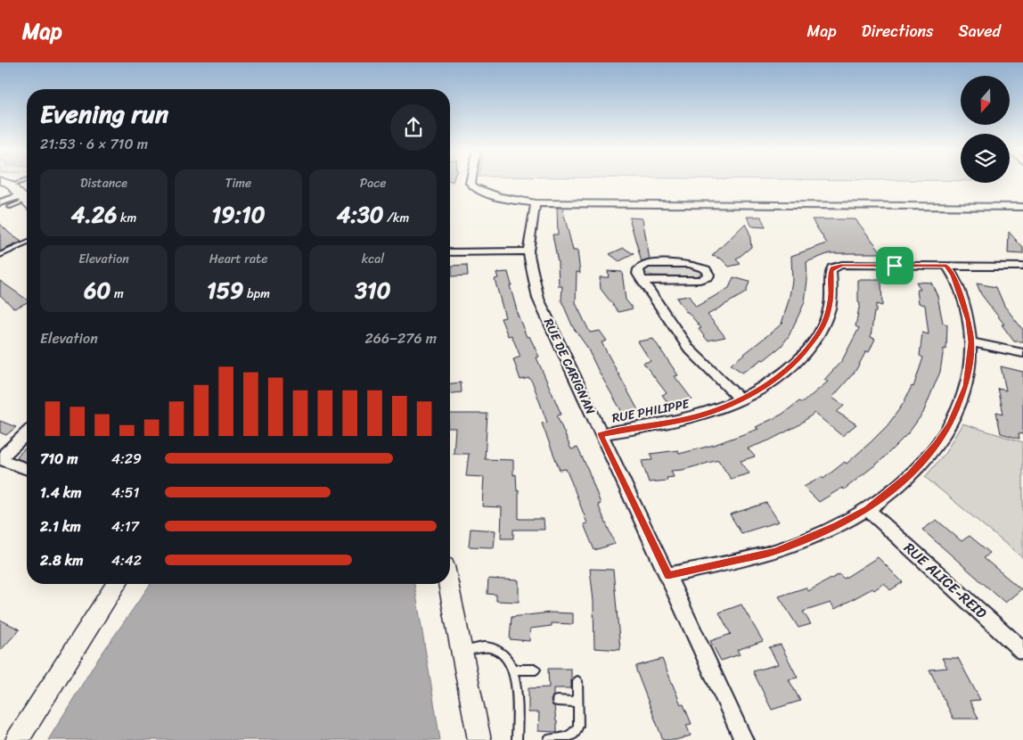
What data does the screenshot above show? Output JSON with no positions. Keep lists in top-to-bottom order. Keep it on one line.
{"streets":{"street":["RUE DE CARIGNAN","RUE PHILIPPE","RUE ALICE-REID"]},"crossings":[["RUE DE CARIGNAN","RUE PHILIPPE"]],"north":"bottom","page":{"header":"Map","nav":["Map","Directions","Saved"],"heading":["Evening run","21:53 · 6 × 710 m"],"stats":[["Distance","4.26 km"],["Time","19:10"],["Pace","4:30 /km"],["Elevation","60 m"],["Heart rate","159 bpm"],["kcal","310"]],"chart":["Elevation","266–276 m"],"list":[{"name":"710 m","note":"4:29"},{"name":"1.4 km","note":"4:51"},{"name":"2.1 km","note":"4:17"},{"name":"2.8 km","note":"4:42"}]}}
